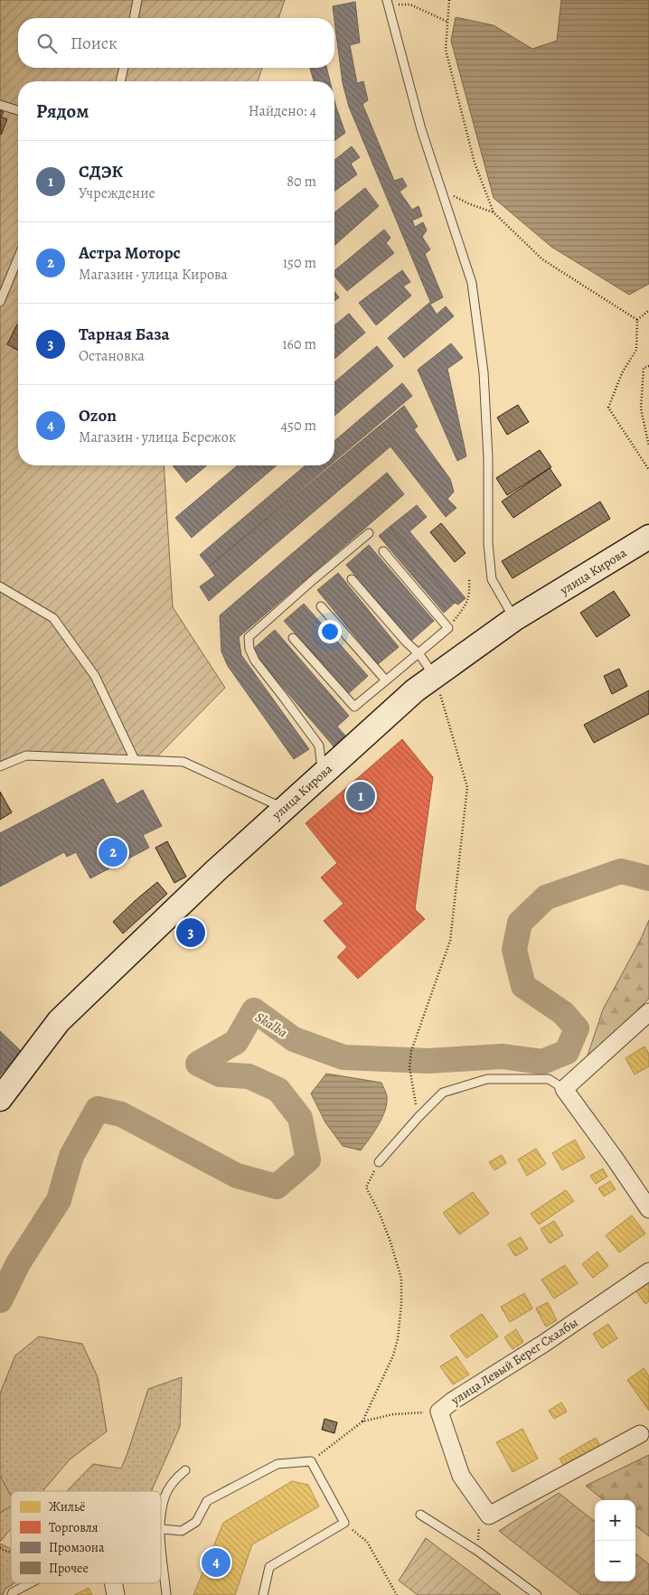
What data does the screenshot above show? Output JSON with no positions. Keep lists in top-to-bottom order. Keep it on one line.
{"streets":{"street":["улица Кирова","улица Левый Берег Скалбы"]},"water":["Skalba"],"legend":["Жильё","Торговля","Промзона","Прочее"],"page":{"search":"Поиск","heading":["Рядом","Найдено: 4"],"list":[{"mark":"1","name":"СДЭК","note":"Учреждение","value":"80 m"},{"mark":"2","name":"Астра Моторс","note":"Магазин · улица Кирова","value":"150 m"},{"mark":"3","name":"Тарная База","note":"Остановка","value":"160 m"},{"mark":"4","name":"Ozon","note":"Магазин · улица Бережок","value":"450 m"}],"pins":["1","2","3","4"],"map_buttons":["+","−"]}}
